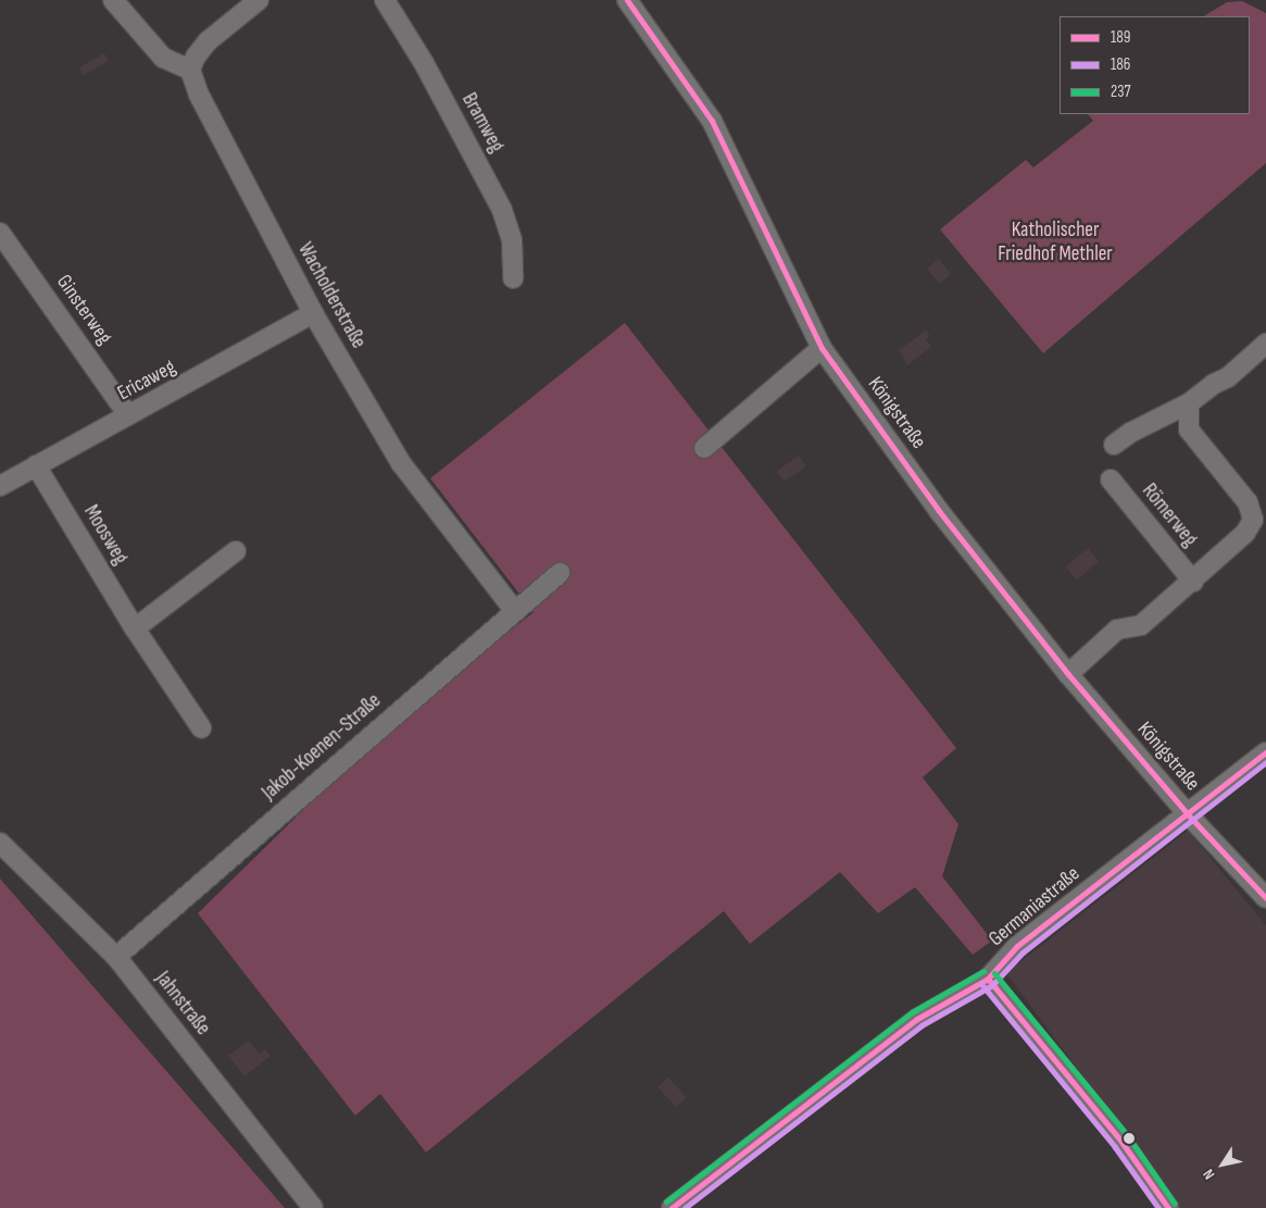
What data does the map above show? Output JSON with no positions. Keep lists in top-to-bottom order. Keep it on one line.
{"streets":{"street":["Bramweg","Wacholderstraße","Ginsterweg","Ericaweg","Königstraße","Römerweg","Moosweg","Jakob-Koenen-Straße","Germaniastraße","Jahnstraße"]},"crossings":[["Wacholderstraße","Ericaweg"],["Wacholderstraße","Jakob-Koenen-Straße"],["Ginsterweg","Ericaweg"],["Ericaweg","Moosweg"],["Königstraße","Römerweg"],["Königstraße","Germaniastraße"],["Jakob-Koenen-Straße","Jahnstraße"]],"parks":["Katholischer Friedhof Methler"],"lines":["transit line 189","transit line 186","transit line 237"],"legend":["189","186","237"],"north":"bottom left"}
